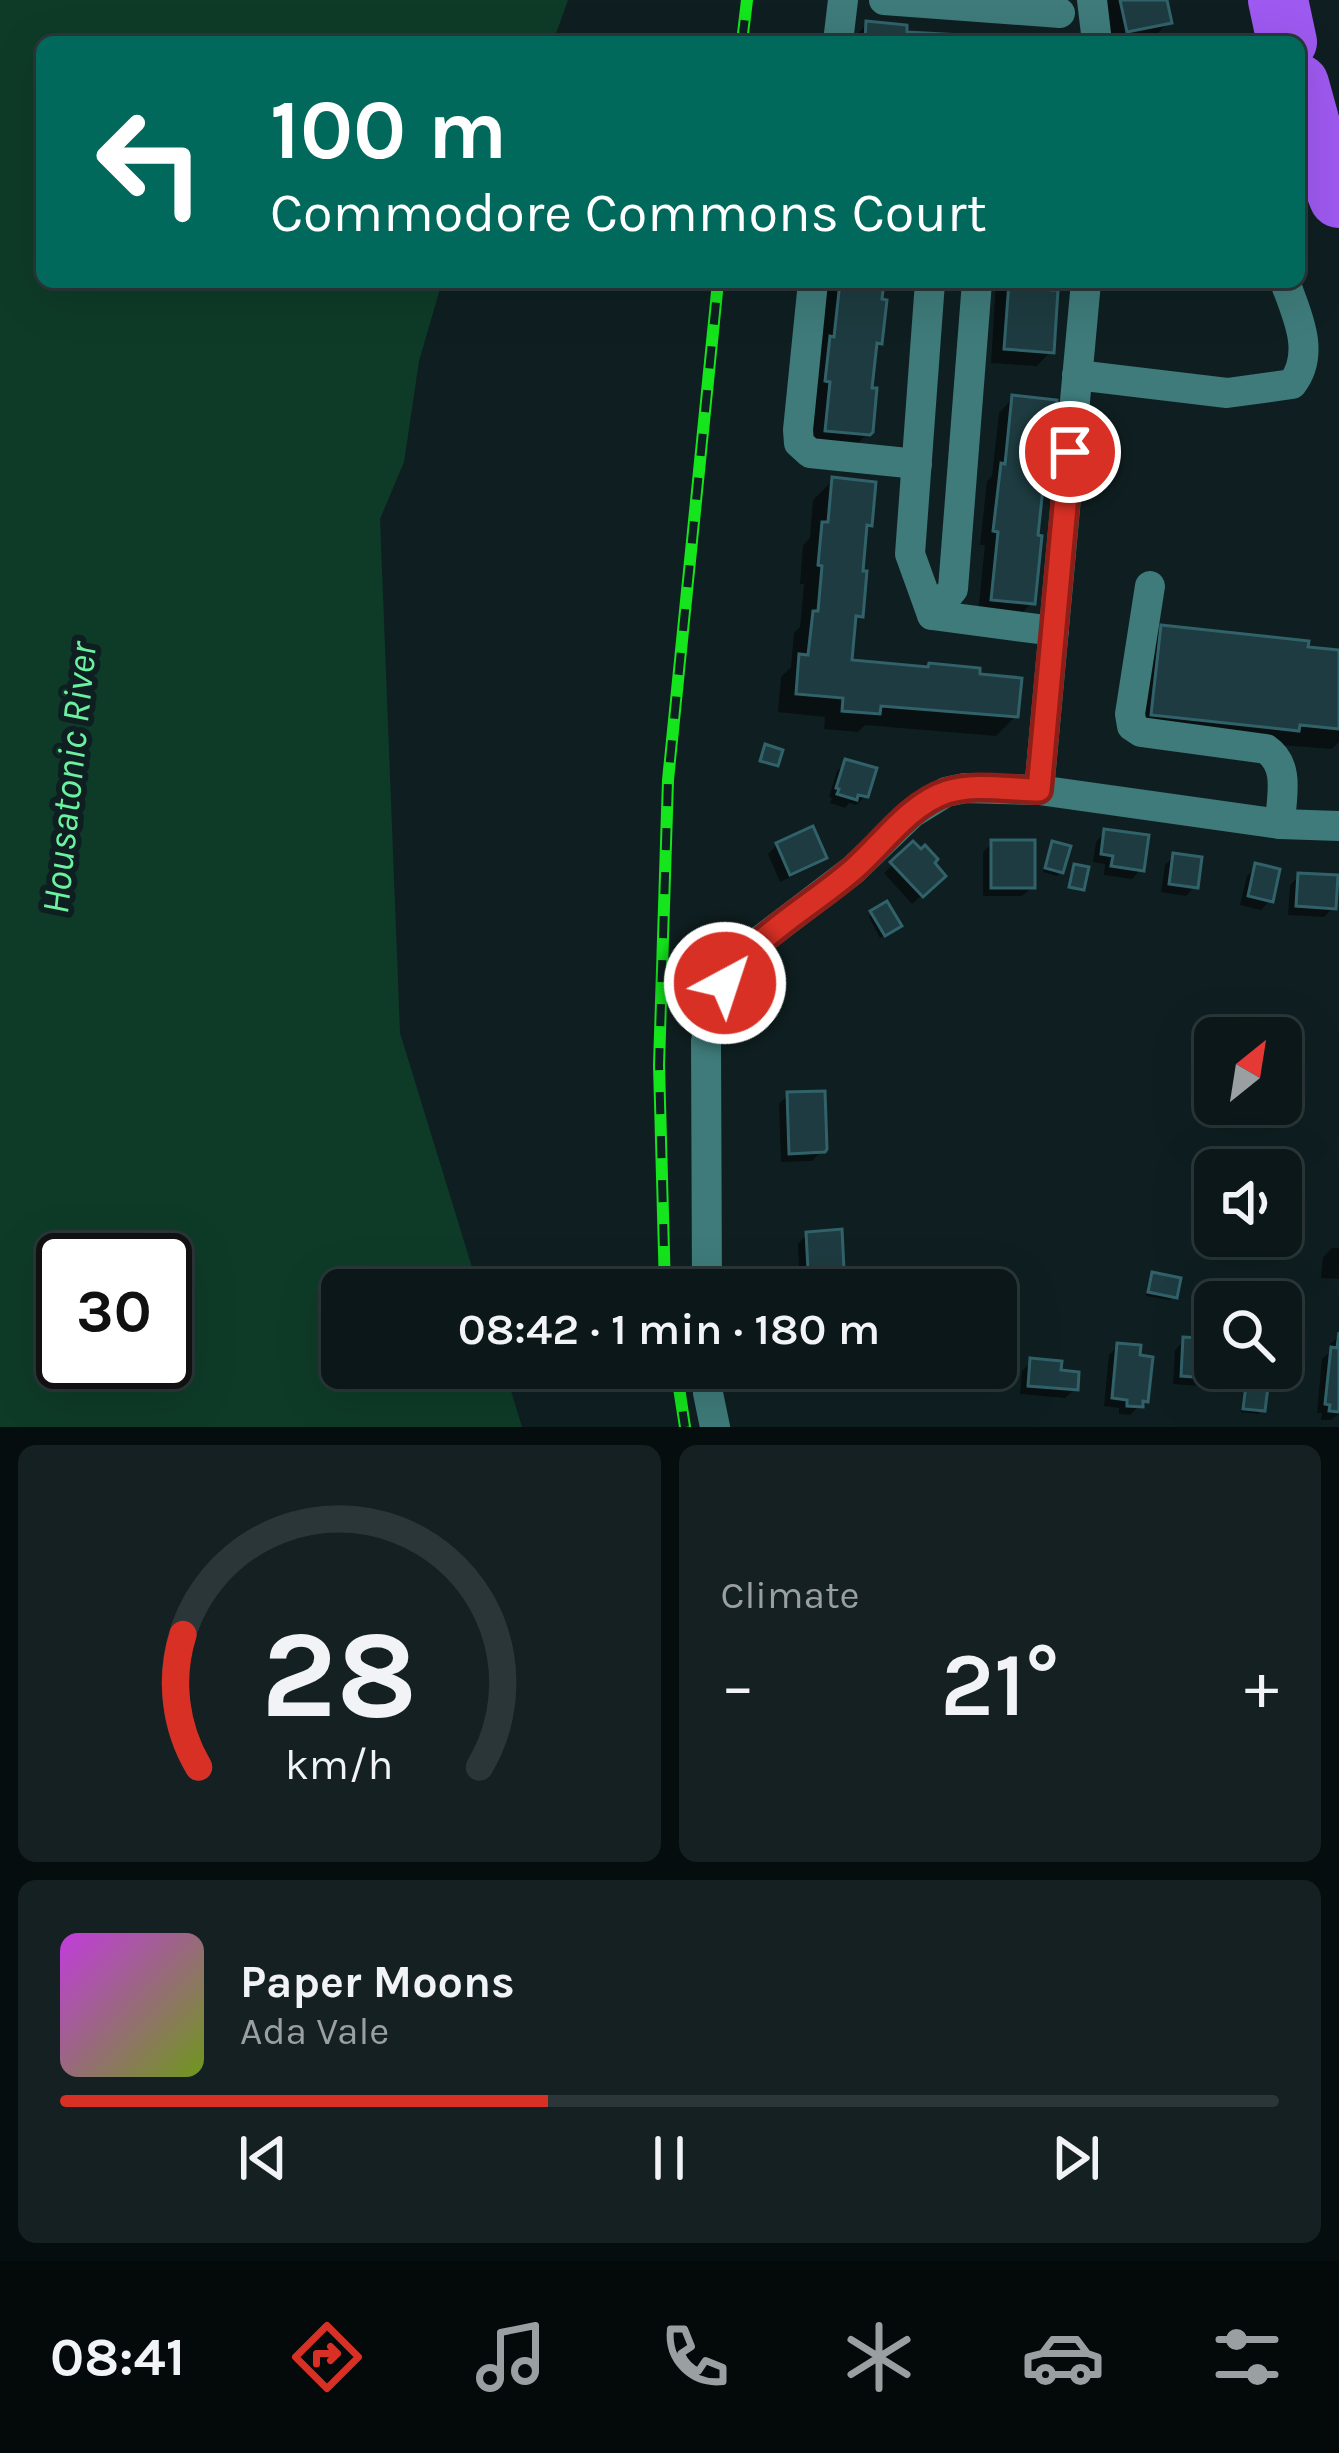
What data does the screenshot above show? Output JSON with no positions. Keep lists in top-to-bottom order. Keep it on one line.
{"water":["Housatonic River"],"north":"top right","page":{"turn":["100 m","Commodore Commons Court"],"limit":"30","trip":"08:42 · 1 min · 180 m","tile":"Climate","heat":["−","21°","+"],"song":["Paper Moons","Ada Vale"],"tabs":"08:41","gauge":["28","km/h"]}}
